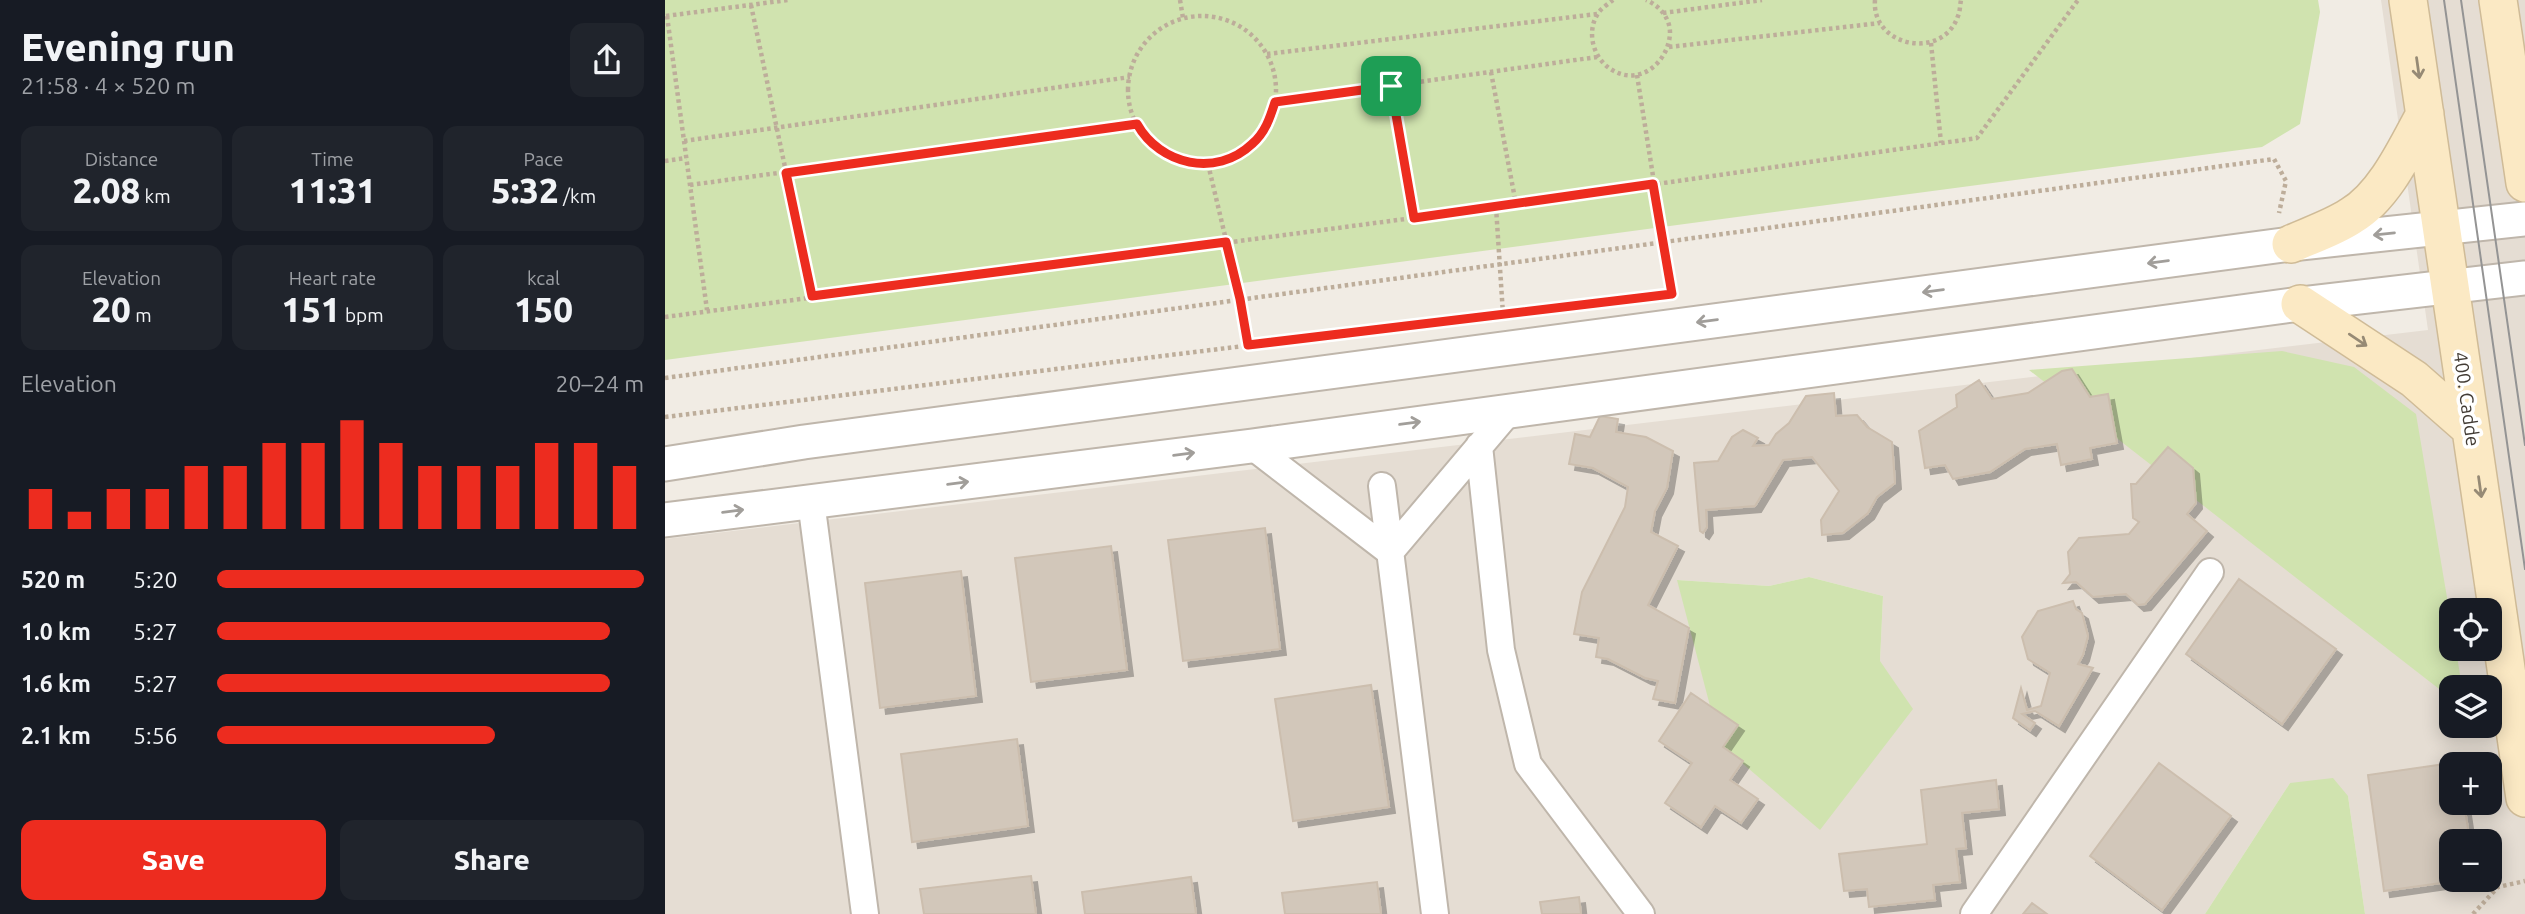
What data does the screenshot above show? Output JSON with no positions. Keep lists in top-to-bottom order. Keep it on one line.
{"streets":{"main road":["400. Cadde"]},"one_way":["400. Cadde"],"page":{"heading":["Evening run","21:58 · 4 × 520 m"],"stats":[["Distance","2.08 km"],["Time","11:31"],["Pace","5:32 /km"],["Elevation","20 m"],["Heart rate","151 bpm"],["kcal","150"]],"chart":["Elevation","20–24 m"],"list":[{"name":"520 m","note":"5:20"},{"name":"1.0 km","note":"5:27"},{"name":"1.6 km","note":"5:27"},{"name":"2.1 km","note":"5:56"}],"map_buttons":["+","−"],"buttons":["Save","Share"]}}
